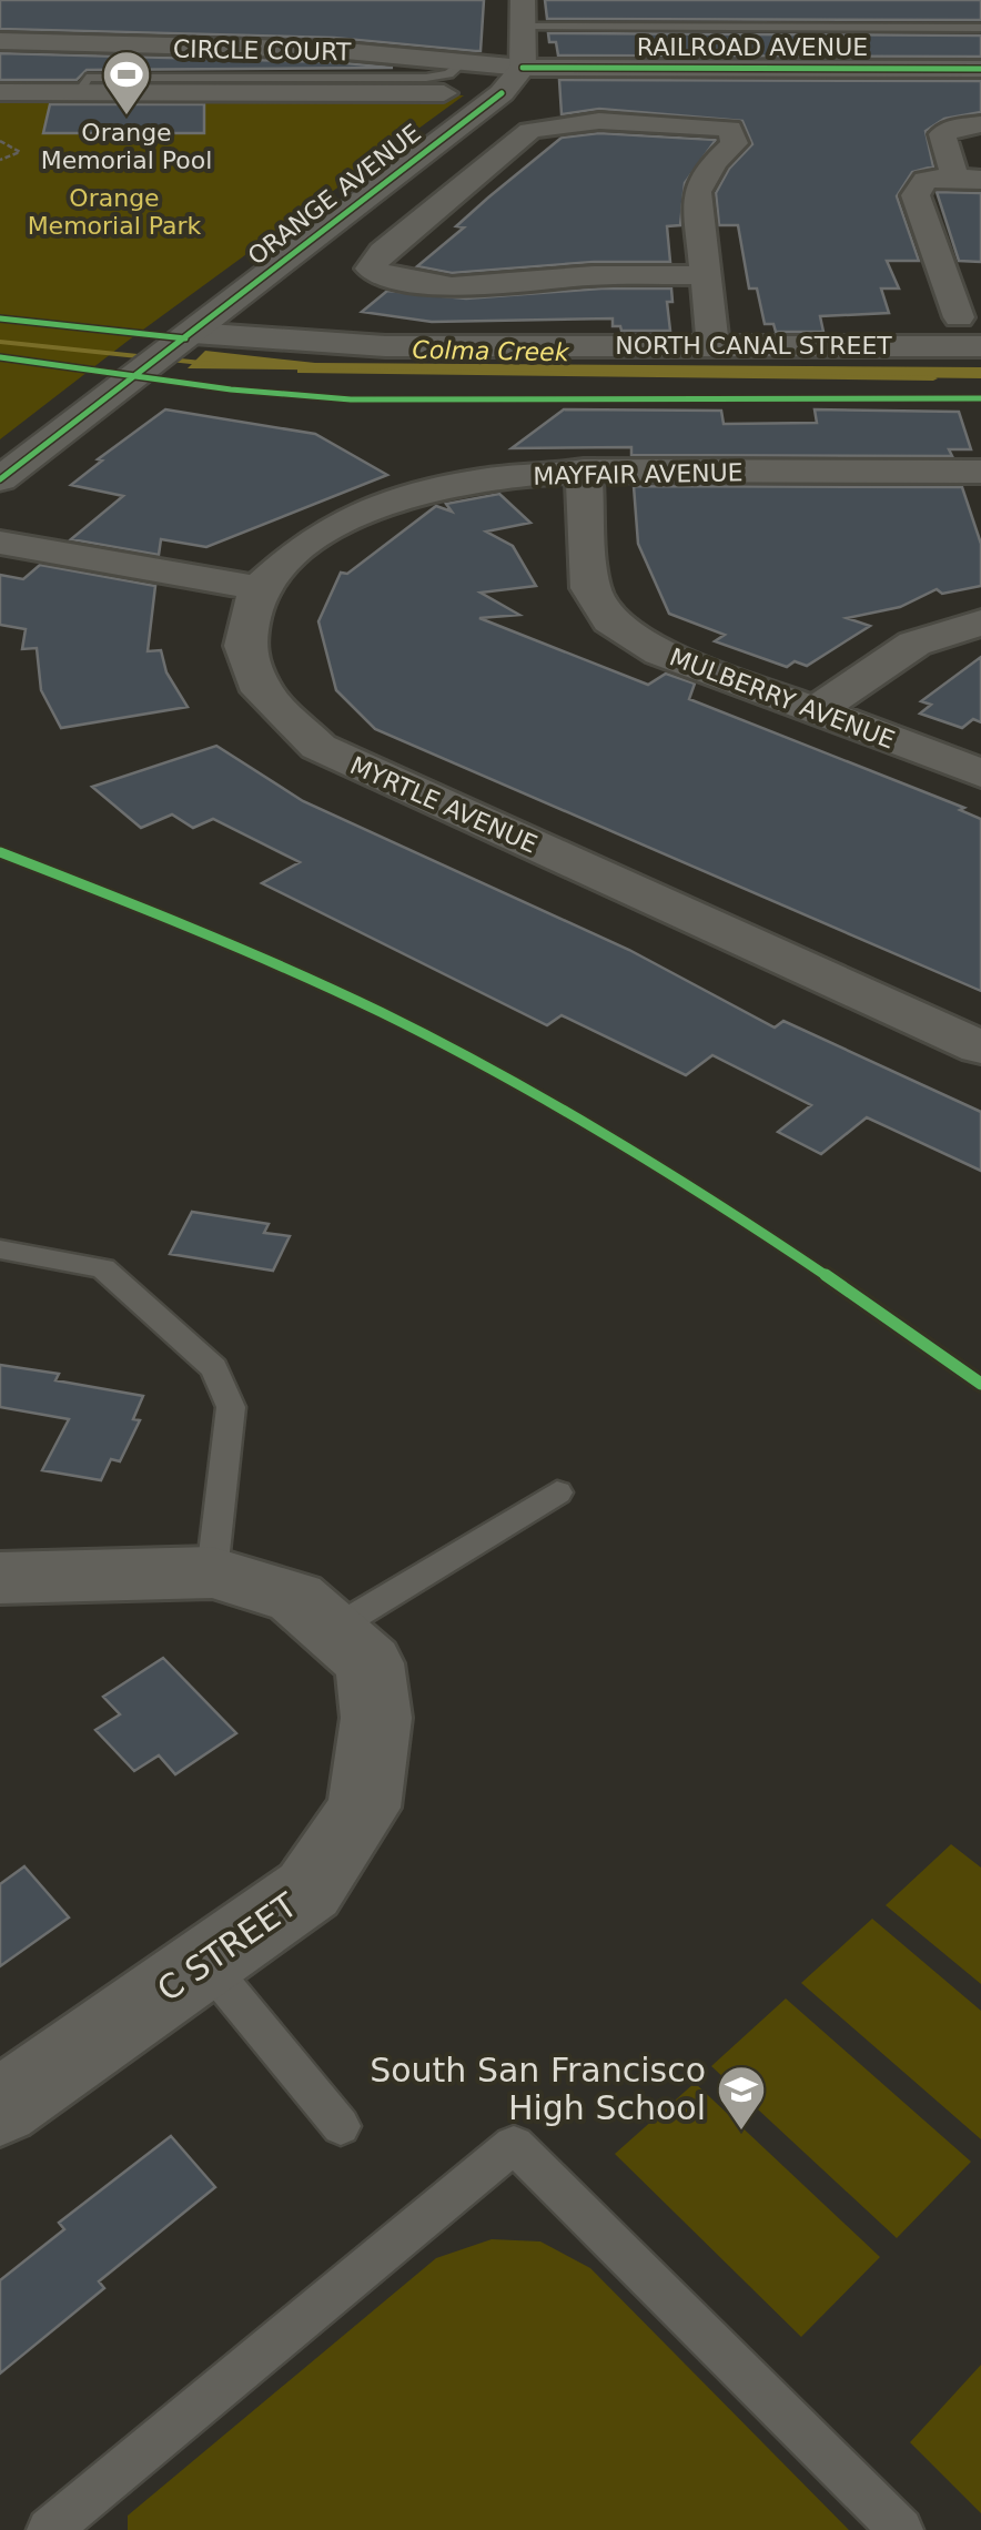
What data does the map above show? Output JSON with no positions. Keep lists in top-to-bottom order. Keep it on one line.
{"streets":{"street":["RAILROAD AVENUE","CIRCLE COURT","ORANGE AVENUE","NORTH CANAL STREET","MAYFAIR AVENUE","MULBERRY AVENUE","MYRTLE AVENUE","C STREET"]},"crossings":[["RAILROAD AVENUE","CIRCLE COURT"],["RAILROAD AVENUE","ORANGE AVENUE"],["CIRCLE COURT","ORANGE AVENUE"],["ORANGE AVENUE","NORTH CANAL STREET"],["MAYFAIR AVENUE","MULBERRY AVENUE"],["MAYFAIR AVENUE","MYRTLE AVENUE"]],"water":["Colma Creek"],"parks":["Orange Memorial Park"],"places":{"sports":["Orange Memorial Pool"],"school or university":["South San Francisco High School"]}}
